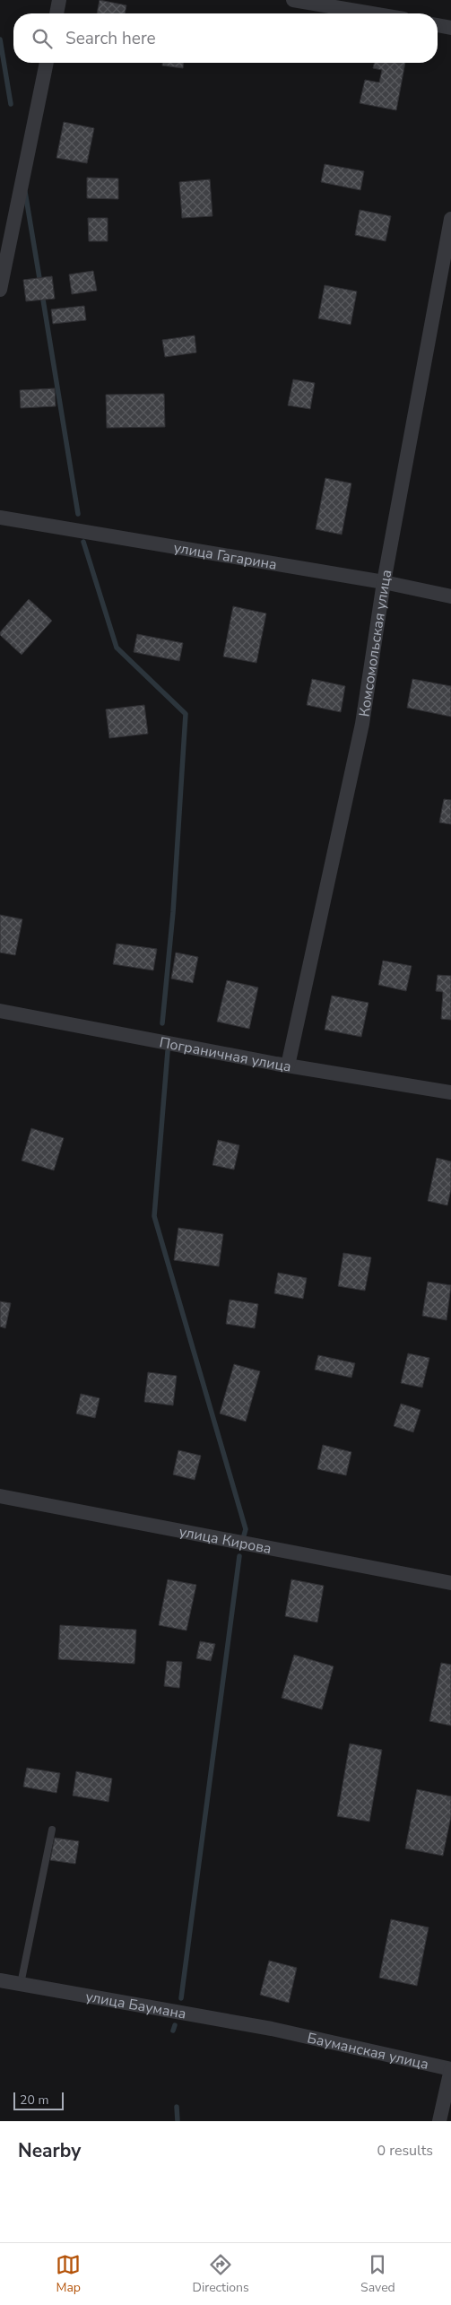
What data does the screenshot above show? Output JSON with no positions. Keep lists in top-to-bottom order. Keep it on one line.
{"streets":{"street":["улица Гагарина","Комсомольская улица","Пограничная улица","улица Кирова","улица Баумана","Бауманская улица"]},"crossings":[["улица Гагарина","Комсомольская улица"],["Комсомольская улица","Пограничная улица"],["улица Баумана","Бауманская улица"]],"scale_bar":"20 m","page":{"search":"Search here","scale":"20 m","heading":["Nearby","0 results"],"nav":["Map","Directions","Saved"]}}
